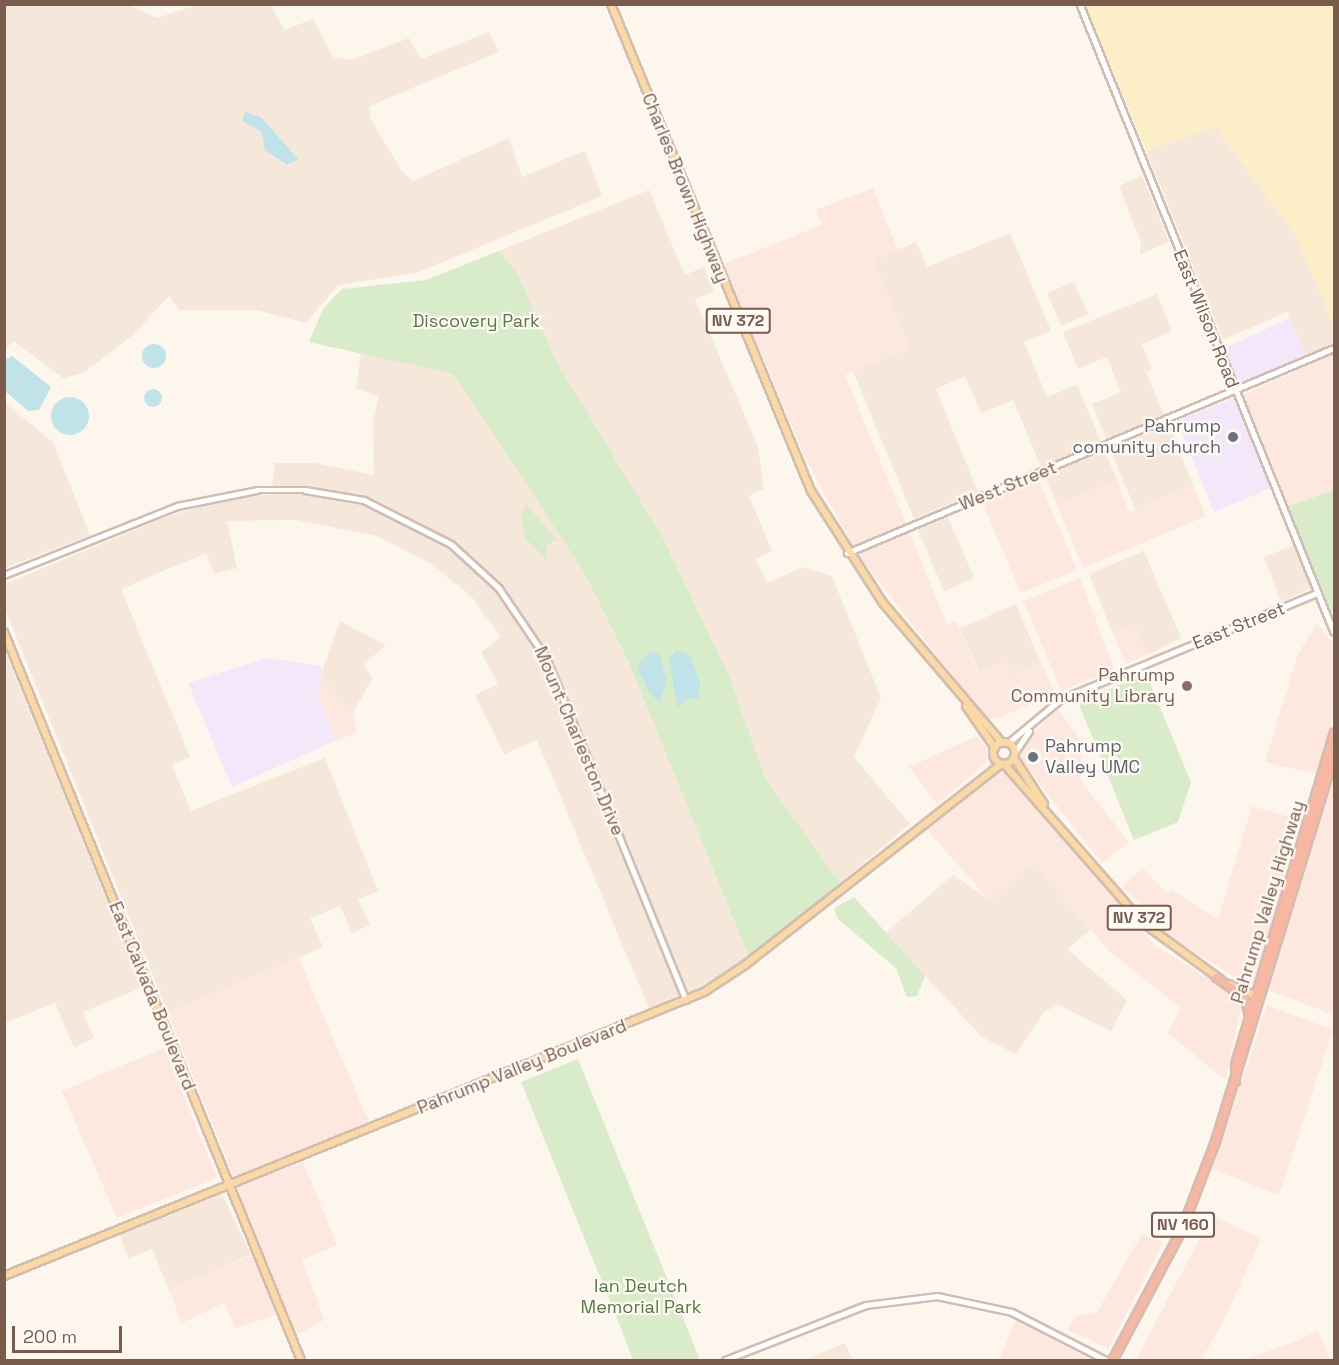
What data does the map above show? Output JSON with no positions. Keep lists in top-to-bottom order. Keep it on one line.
{"streets":{"highway":["Pahrump Valley Highway","NV 160"],"main road":["Charles Brown Highway","NV 372","East Calvada Boulevard","Pahrump Valley Boulevard"],"street":["East Wilson Road","West Street","East Street","Mount Charleston Drive"]},"crossings":[["Charles Brown Highway","NV 372"],["Charles Brown Highway","West Street"],["Charles Brown Highway","Pahrump Valley Boulevard"],["East Wilson Road","West Street"],["East Wilson Road","East Street"],["NV 372","Pahrump Valley Highway"],["NV 372","Pahrump Valley Boulevard"],["Mount Charleston Drive","Pahrump Valley Boulevard"],["East Calvada Boulevard","Pahrump Valley Boulevard"]],"parks":["Discovery Park","Ian Deutch Memorial Park"],"places":["Pahrump comunity church","Pahrump Community Library","Pahrump Valley UMC"],"scale_bar":"200 m"}
